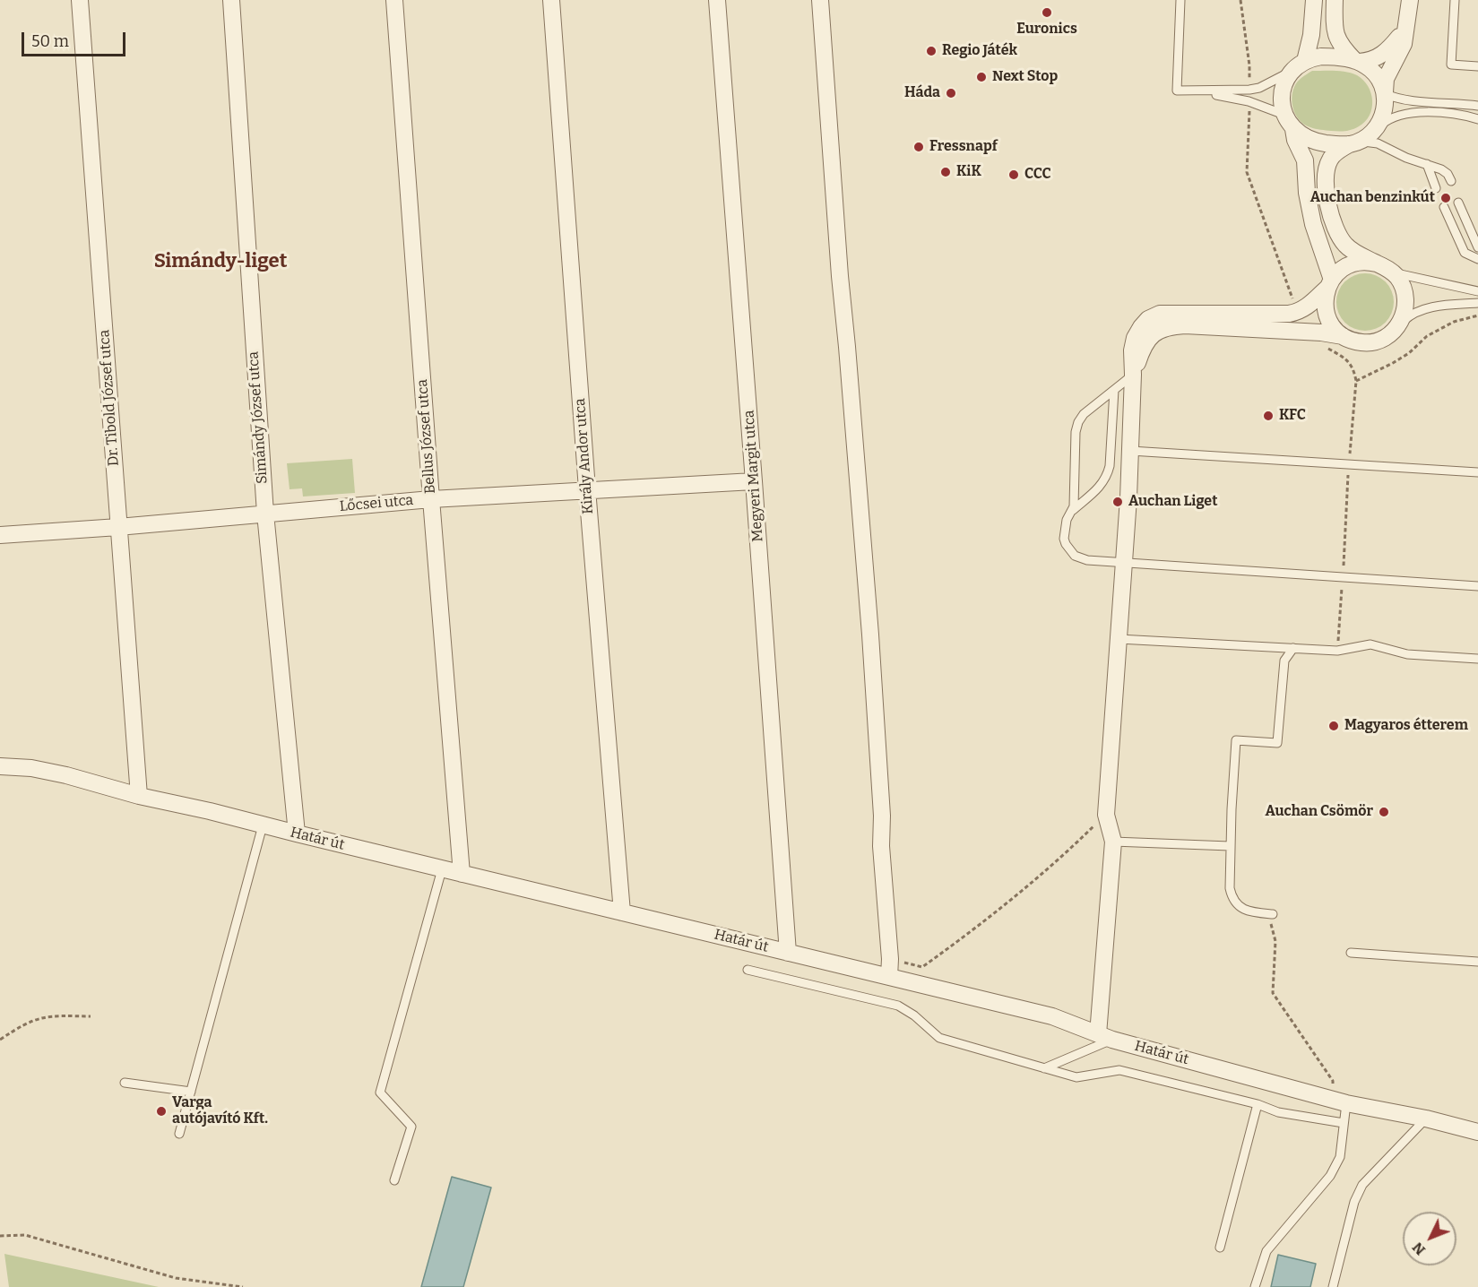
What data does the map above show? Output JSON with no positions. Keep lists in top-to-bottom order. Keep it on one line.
{"streets":{"street":["Dr. Tibold József utca","Simándy József utca","Bellus József utca","Király Andor utca","Megyeri Margit utca","Lőcsei utca","Határ út"]},"crossings":[["Dr. Tibold József utca","Lőcsei utca"],["Dr. Tibold József utca","Határ út"],["Simándy József utca","Lőcsei utca"],["Simándy József utca","Határ út"],["Bellus József utca","Lőcsei utca"],["Bellus József utca","Határ út"],["Király Andor utca","Lőcsei utca"],["Király Andor utca","Határ út"],["Megyeri Margit utca","Lőcsei utca"],["Megyeri Margit utca","Határ út"]],"districts":["Simándy-liget"],"places":["Euronics","Regio Játék","Next Stop","Háda","Fressnapf","KiK","CCC","Auchan benzinkút","KFC","Auchan Liget","Magyaros étterem","Auchan Csömör","Varga autójavító Kft."],"scale_bar":"50 m","north":"bottom left"}
